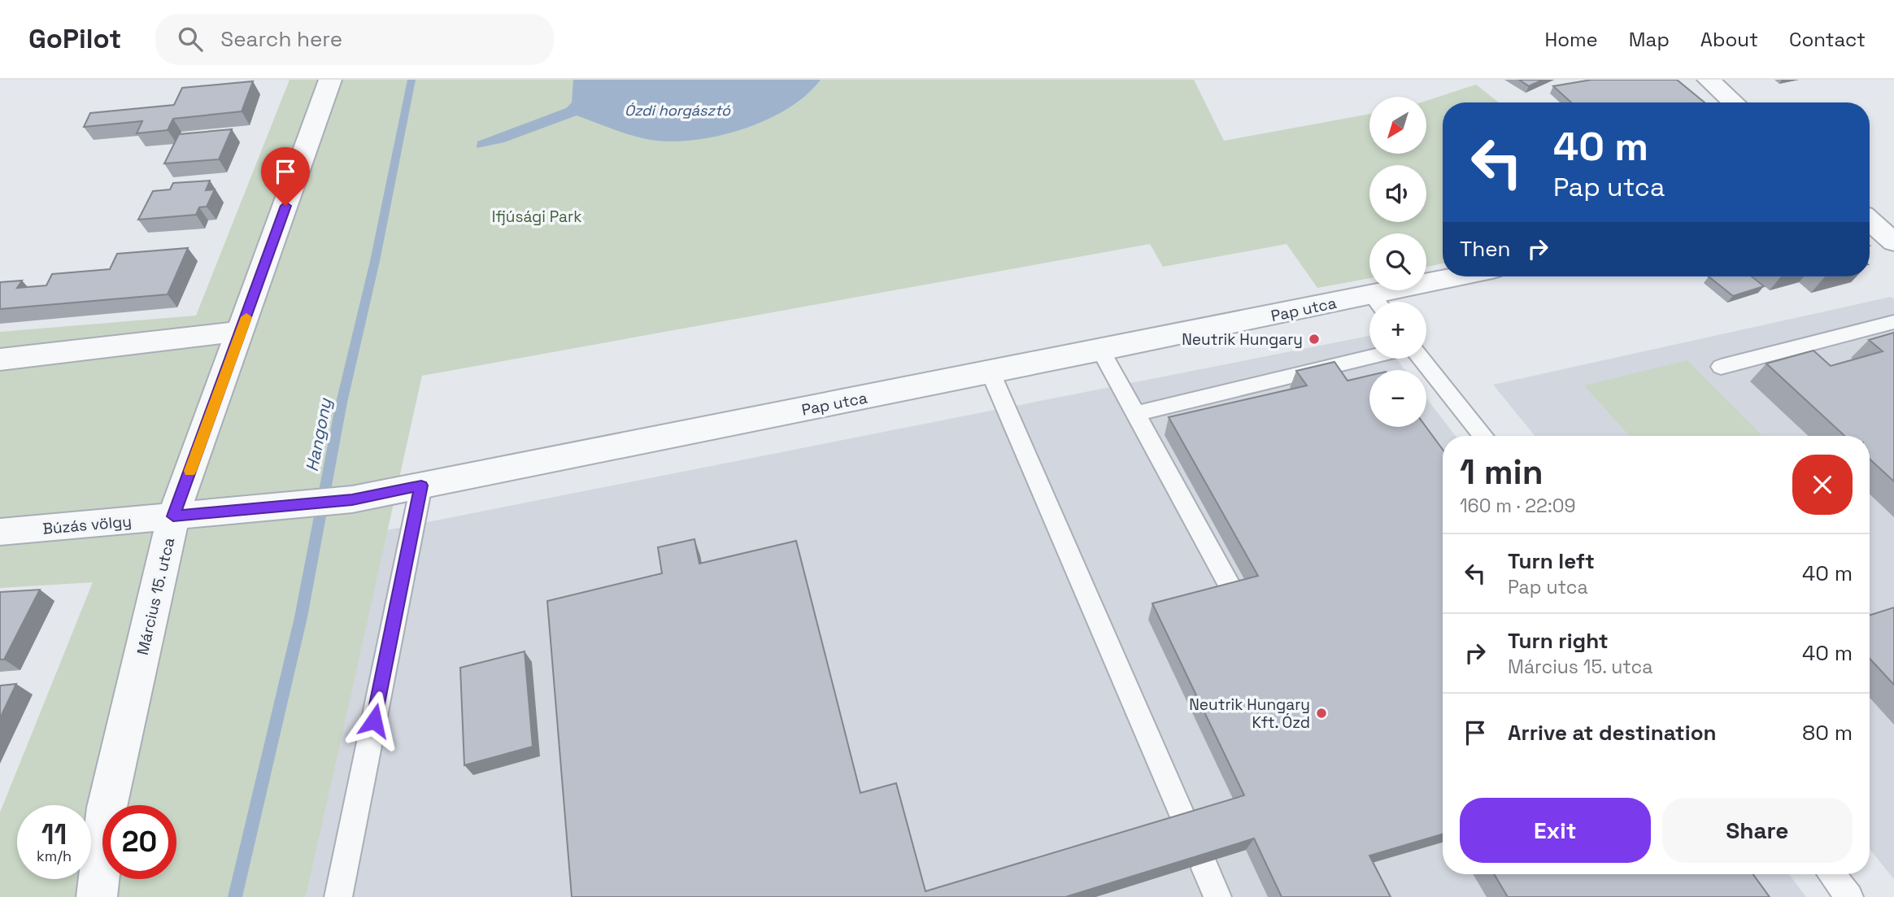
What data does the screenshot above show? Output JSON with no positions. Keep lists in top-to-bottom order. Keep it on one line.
{"streets":{"street":["Pap utca","Búzás völgy","Március 15. utca"]},"crossings":[["Pap utca","Búzás völgy"],["Pap utca","Március 15. utca"],["Búzás völgy","Március 15. utca"]],"water":["Ózdi horgásztó","Hangony"],"parks":["Ifjúsági Park"],"places":["Neutrik Hungary","Neutrik Hungary Kft. Ózd"],"north":"bottom left","page":{"header":"GoPilot","search":"Search here","nav":["Home","Map","About","Contact"],"map_buttons":["+","−"],"turn":["40 m","Pap utca"],"then":"Then","heading":["1 min","160 m · 22:09"],"list":[{"name":"Turn left","note":"Pap utca","value":"40 m"},{"name":"Turn right","note":"Március 15. utca","value":"40 m"},{"name":"Arrive at destination","value":"80 m"}],"buttons":["Exit","Share"],"speed":"11 km/h","limit":"20"}}
